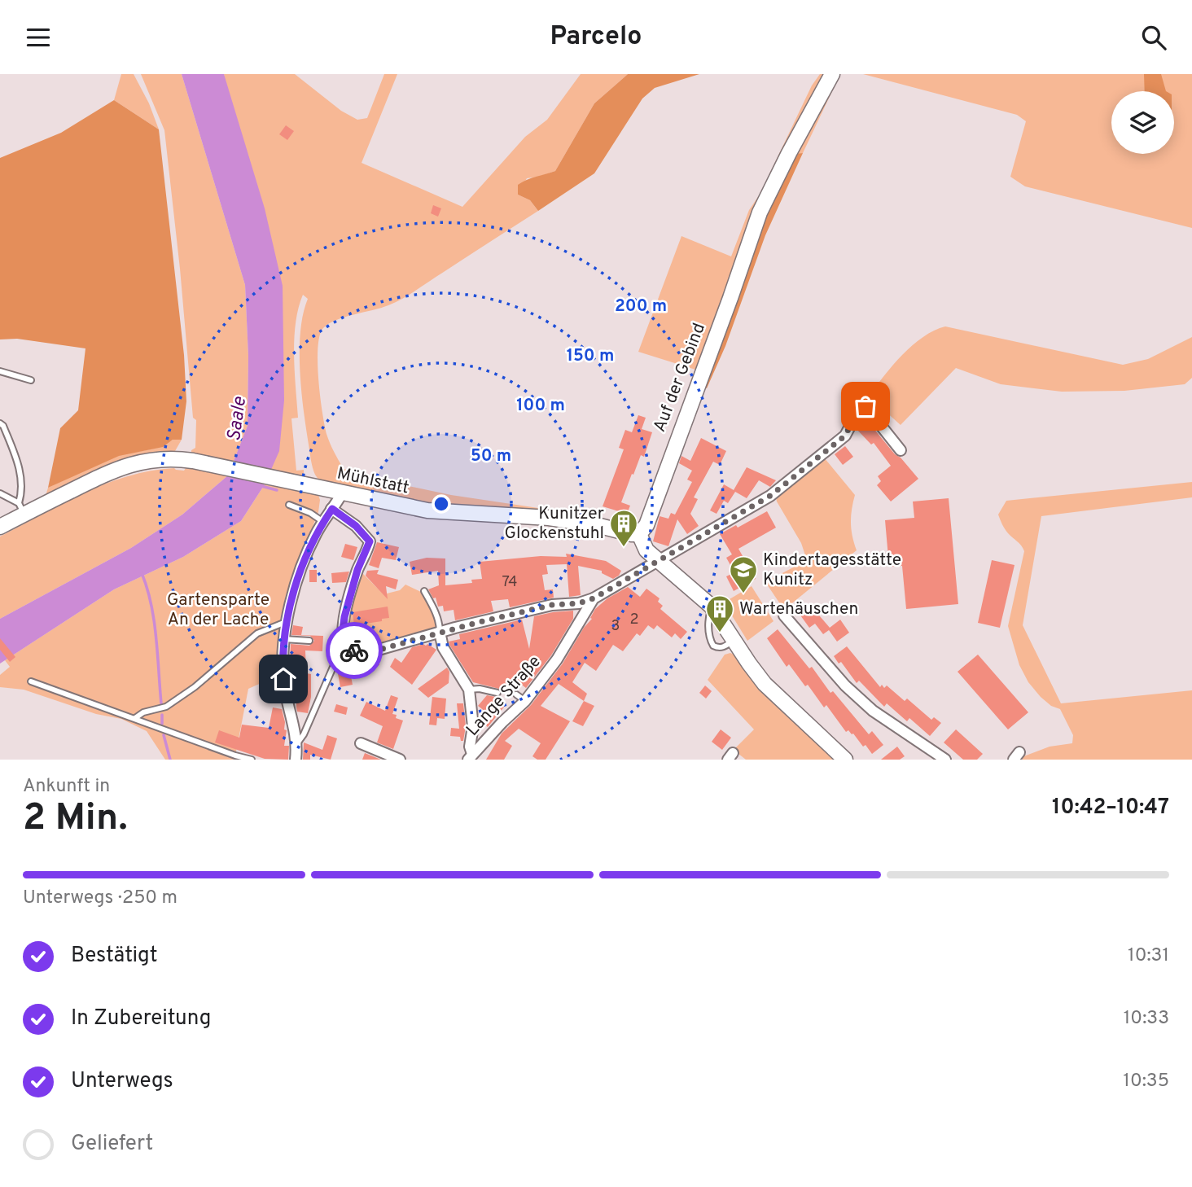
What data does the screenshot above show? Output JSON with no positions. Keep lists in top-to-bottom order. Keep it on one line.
{"streets":{"street":["Auf der Gebind","Mühlstatt","Lange Straße"]},"crossings":[["Auf der Gebind","Mühlstatt"]],"water":["Saale"],"parks":["Gartensparte An der Lache"],"places":{"building":["Kunitzer Glockenstuhl","Wartehäuschen"],"school or university":["Kindertagesstätte Kunitz"]},"house_numbers":["74","2","3"],"page":{"header":"Parcelo","heading":["2 Min.","Ankunft in","10:42–10:47"],"bar":"Unterwegs · 250 m","list":[["Bestätigt","10:31"],["In Zubereitung","10:33"],["Unterwegs","10:35"],"Geliefert"]},"rings":["200 m","150 m","100 m","50 m"]}
